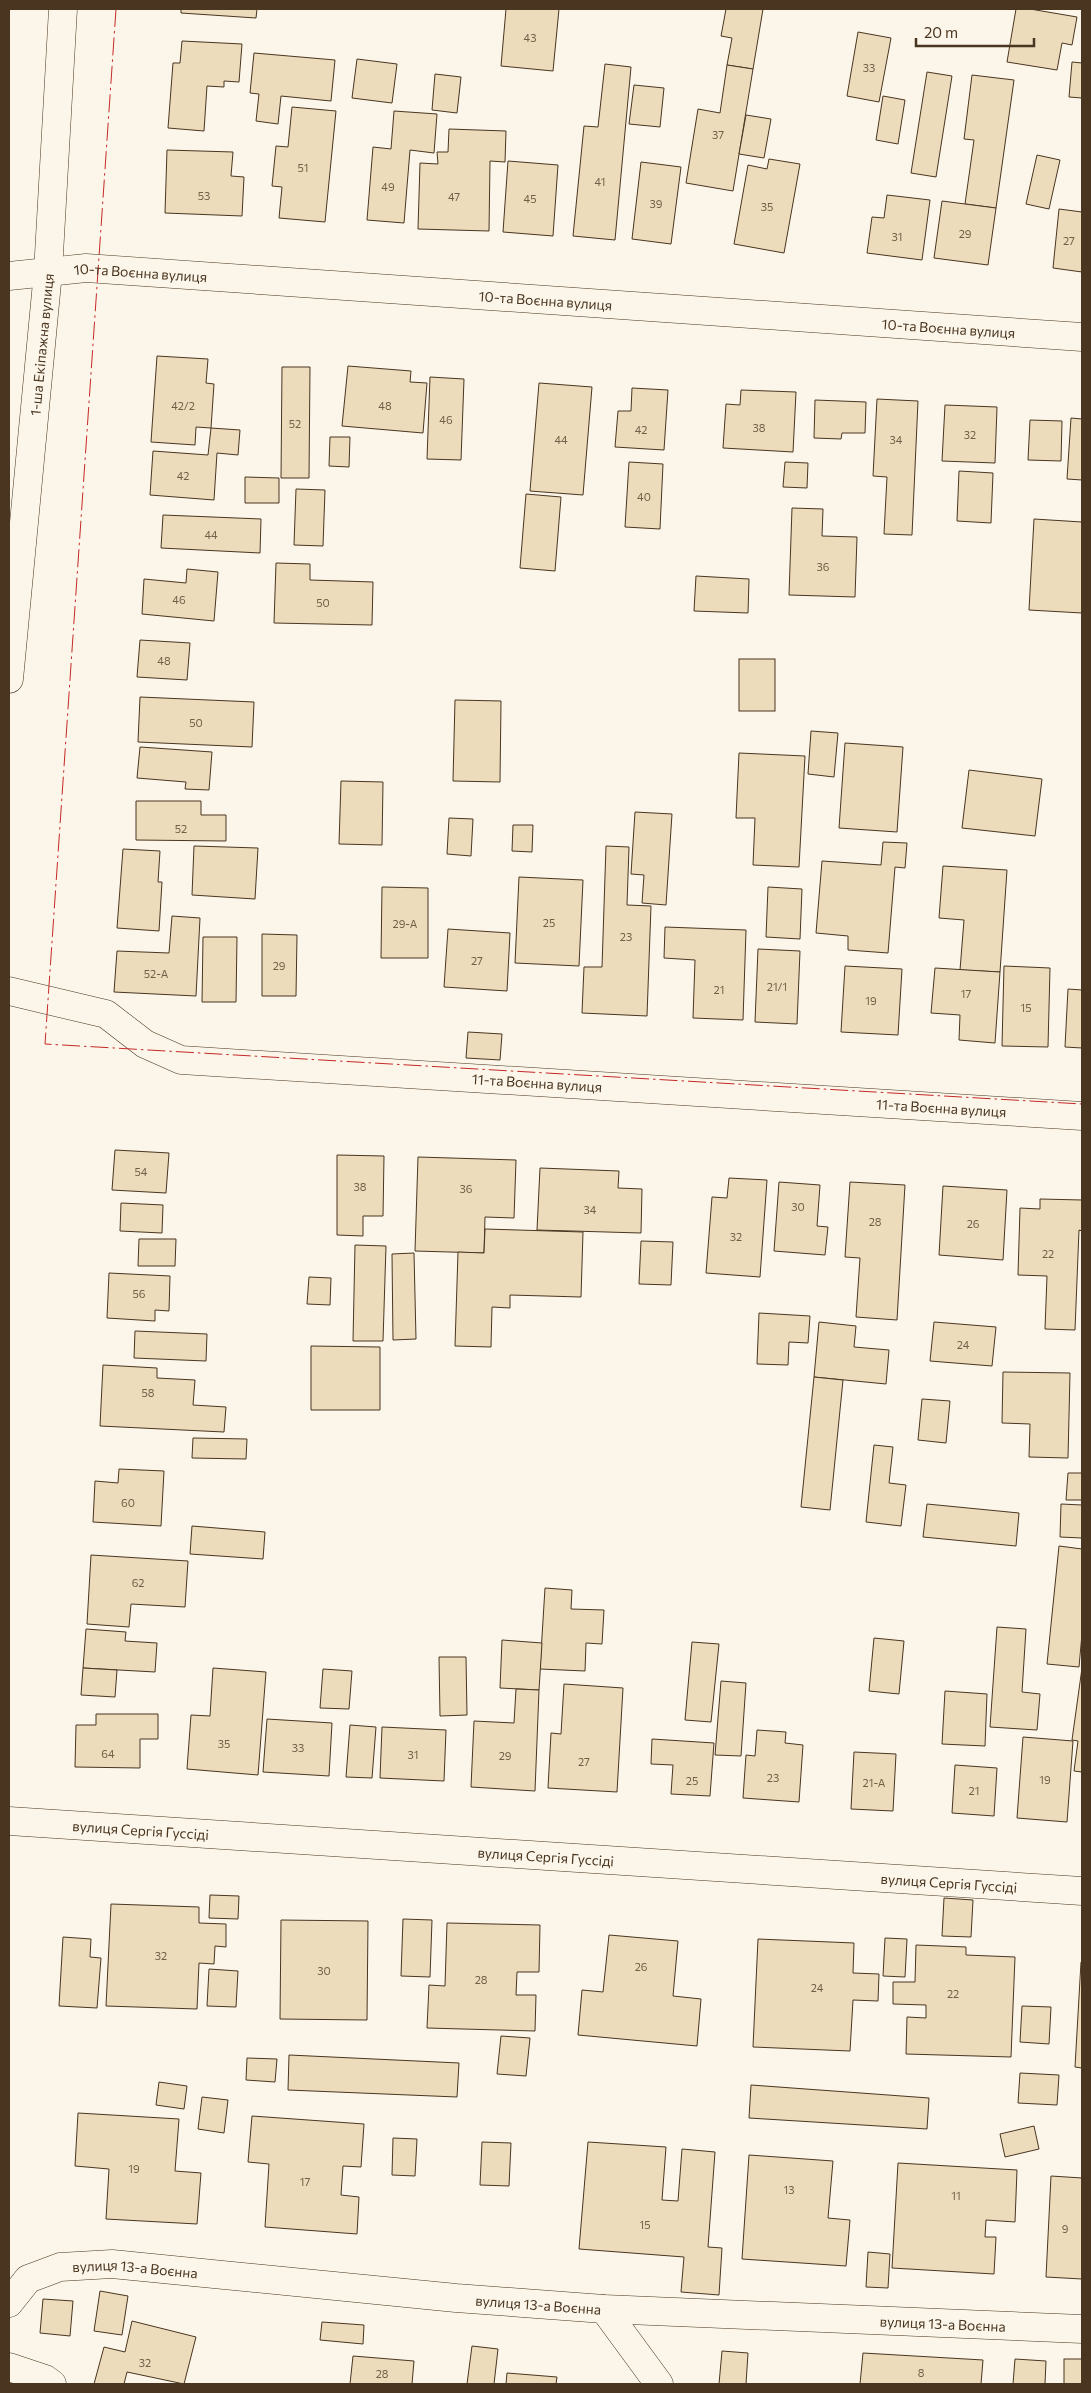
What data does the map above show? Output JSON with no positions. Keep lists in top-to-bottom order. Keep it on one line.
{"streets":{"street":["10-та Воєнна вулиця","1-ша Екіпажна вулиця","11-та Воєнна вулиця","вулиця Сергія Гуссіді","вулиця 13-а Воєнна"]},"crossings":[["10-та Воєнна вулиця","1-ша Екіпажна вулиця"]],"house_numbers":["43","33","37","51","41","49","53","47","45","39","35","29","31","27","42/2","48","46","52","38","42","32","44","34","42","40","44","36","46","50","48","50","52","25","29-А","23","27","29","52-А","21/1","21","17","19","15","54","38","36","30","34","28","26","32","22","56","24","58","60","62","35","33","64","31","29","27","23","19","25","21-А","21","32","26","30","28","24","22","19","17","13","11","15","9","32","8","28"],"scale_bar":"20 m"}
